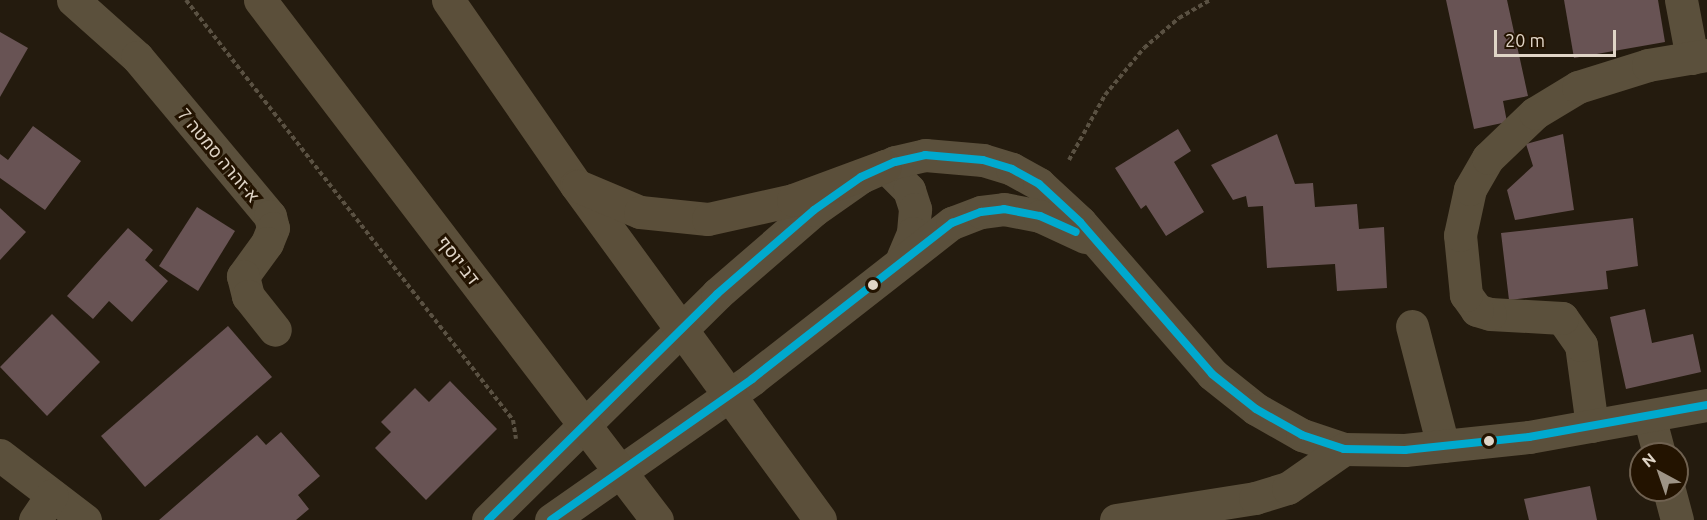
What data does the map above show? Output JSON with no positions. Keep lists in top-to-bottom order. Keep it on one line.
{"streets":{"main road":["דב יוסף"],"street":["א-זהרה סמטה 7"]},"scale_bar":"20 m","north":"top left"}
